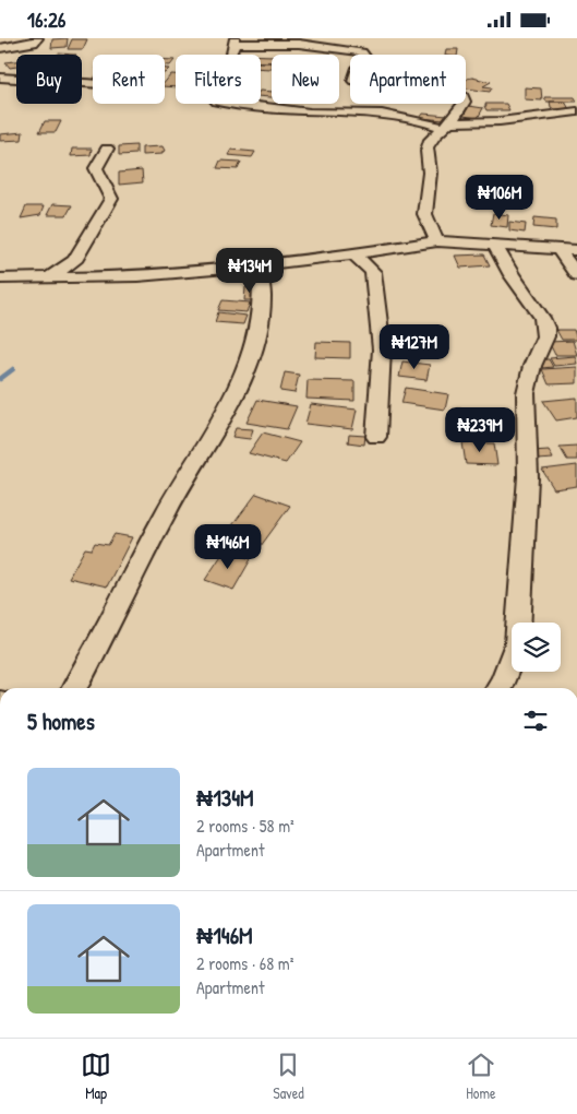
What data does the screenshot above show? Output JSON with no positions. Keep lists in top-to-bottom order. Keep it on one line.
{"page":{"status":"16:26","chip":["Buy","Rent","Filters","New","Apartment"],"price":["₦106M","₦134M","₦127M","₦239M","₦146M"],"heading":"5 homes","list":[{"name":"₦134M","note":"2 rooms · 58 m² · Apartment"},{"name":"₦146M","note":"2 rooms · 68 m² · Apartment"}],"tabs":["Map","Saved","Home"]}}
